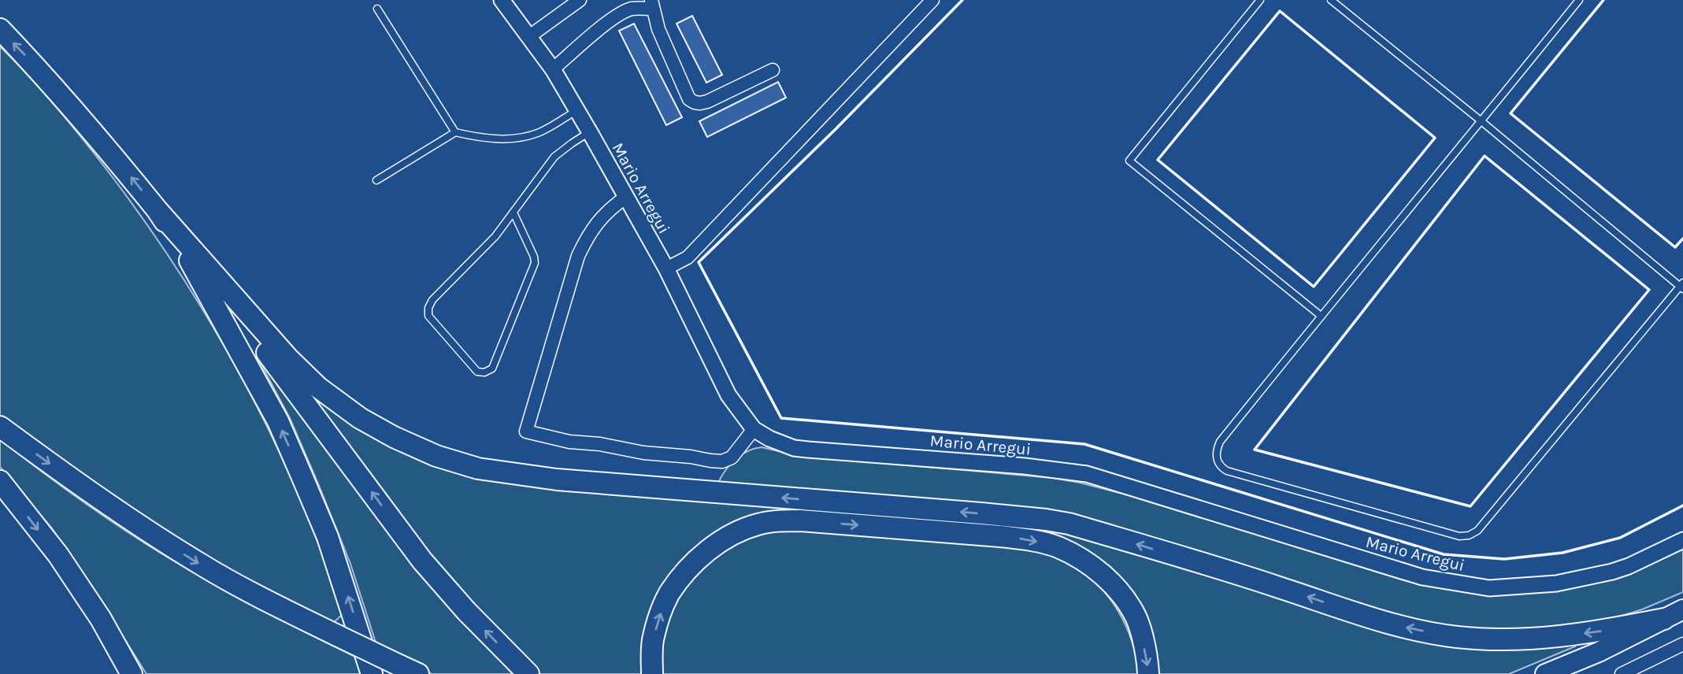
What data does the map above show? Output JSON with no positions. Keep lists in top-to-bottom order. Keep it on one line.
{"streets":{"street":["Mario Arregui"]}}
